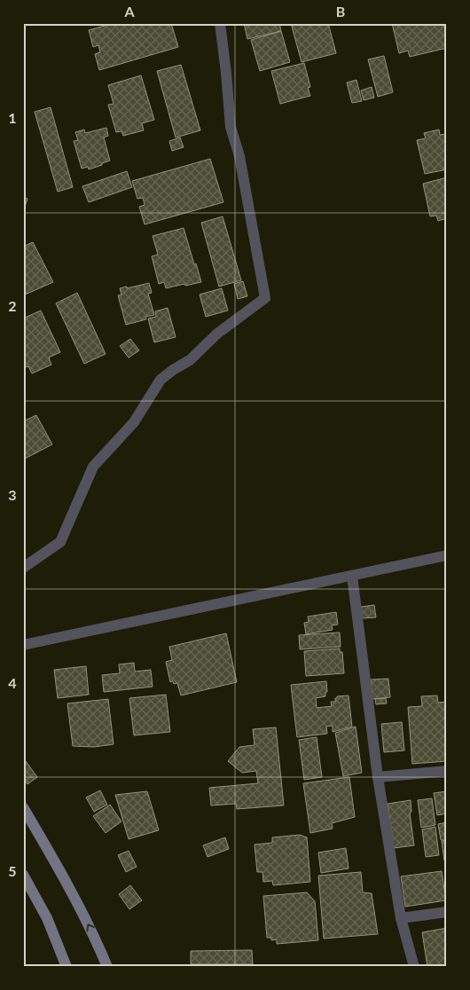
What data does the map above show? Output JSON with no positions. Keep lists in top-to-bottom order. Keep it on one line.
{"grid":{"columns":["A","B"],"rows":["1","2","3","4","5"]}}
